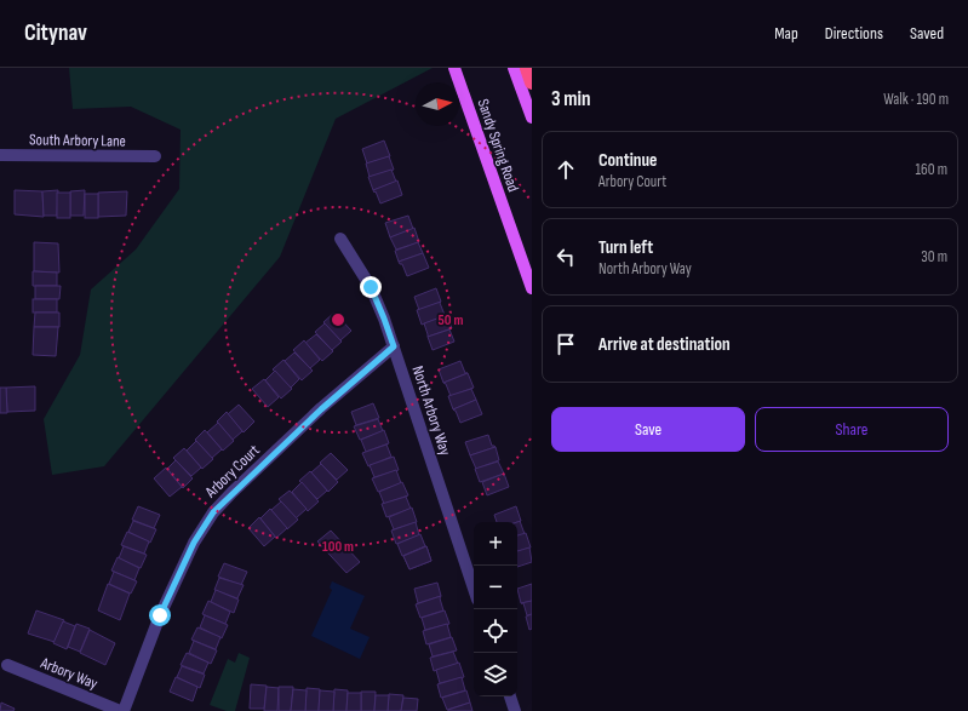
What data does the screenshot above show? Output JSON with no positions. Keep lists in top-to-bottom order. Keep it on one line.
{"streets":{"main road":["Sandy Spring Road"],"street":["South Arbory Lane","North Arbory Way","Arbory Court","Arbory Way"]},"crossings":[["North Arbory Way","Arbory Court"]],"north":"right","page":{"header":"Citynav","nav":["Map","Directions","Saved"],"heading":["3 min","Walk · 190 m"],"list":[["Continue","Arbory Court","160 m"],["Turn left","North Arbory Way","30 m"],"Arrive at destination"],"buttons":["Save","Share"],"map_buttons":["+","−"]},"rings":["50 m","100 m"]}
